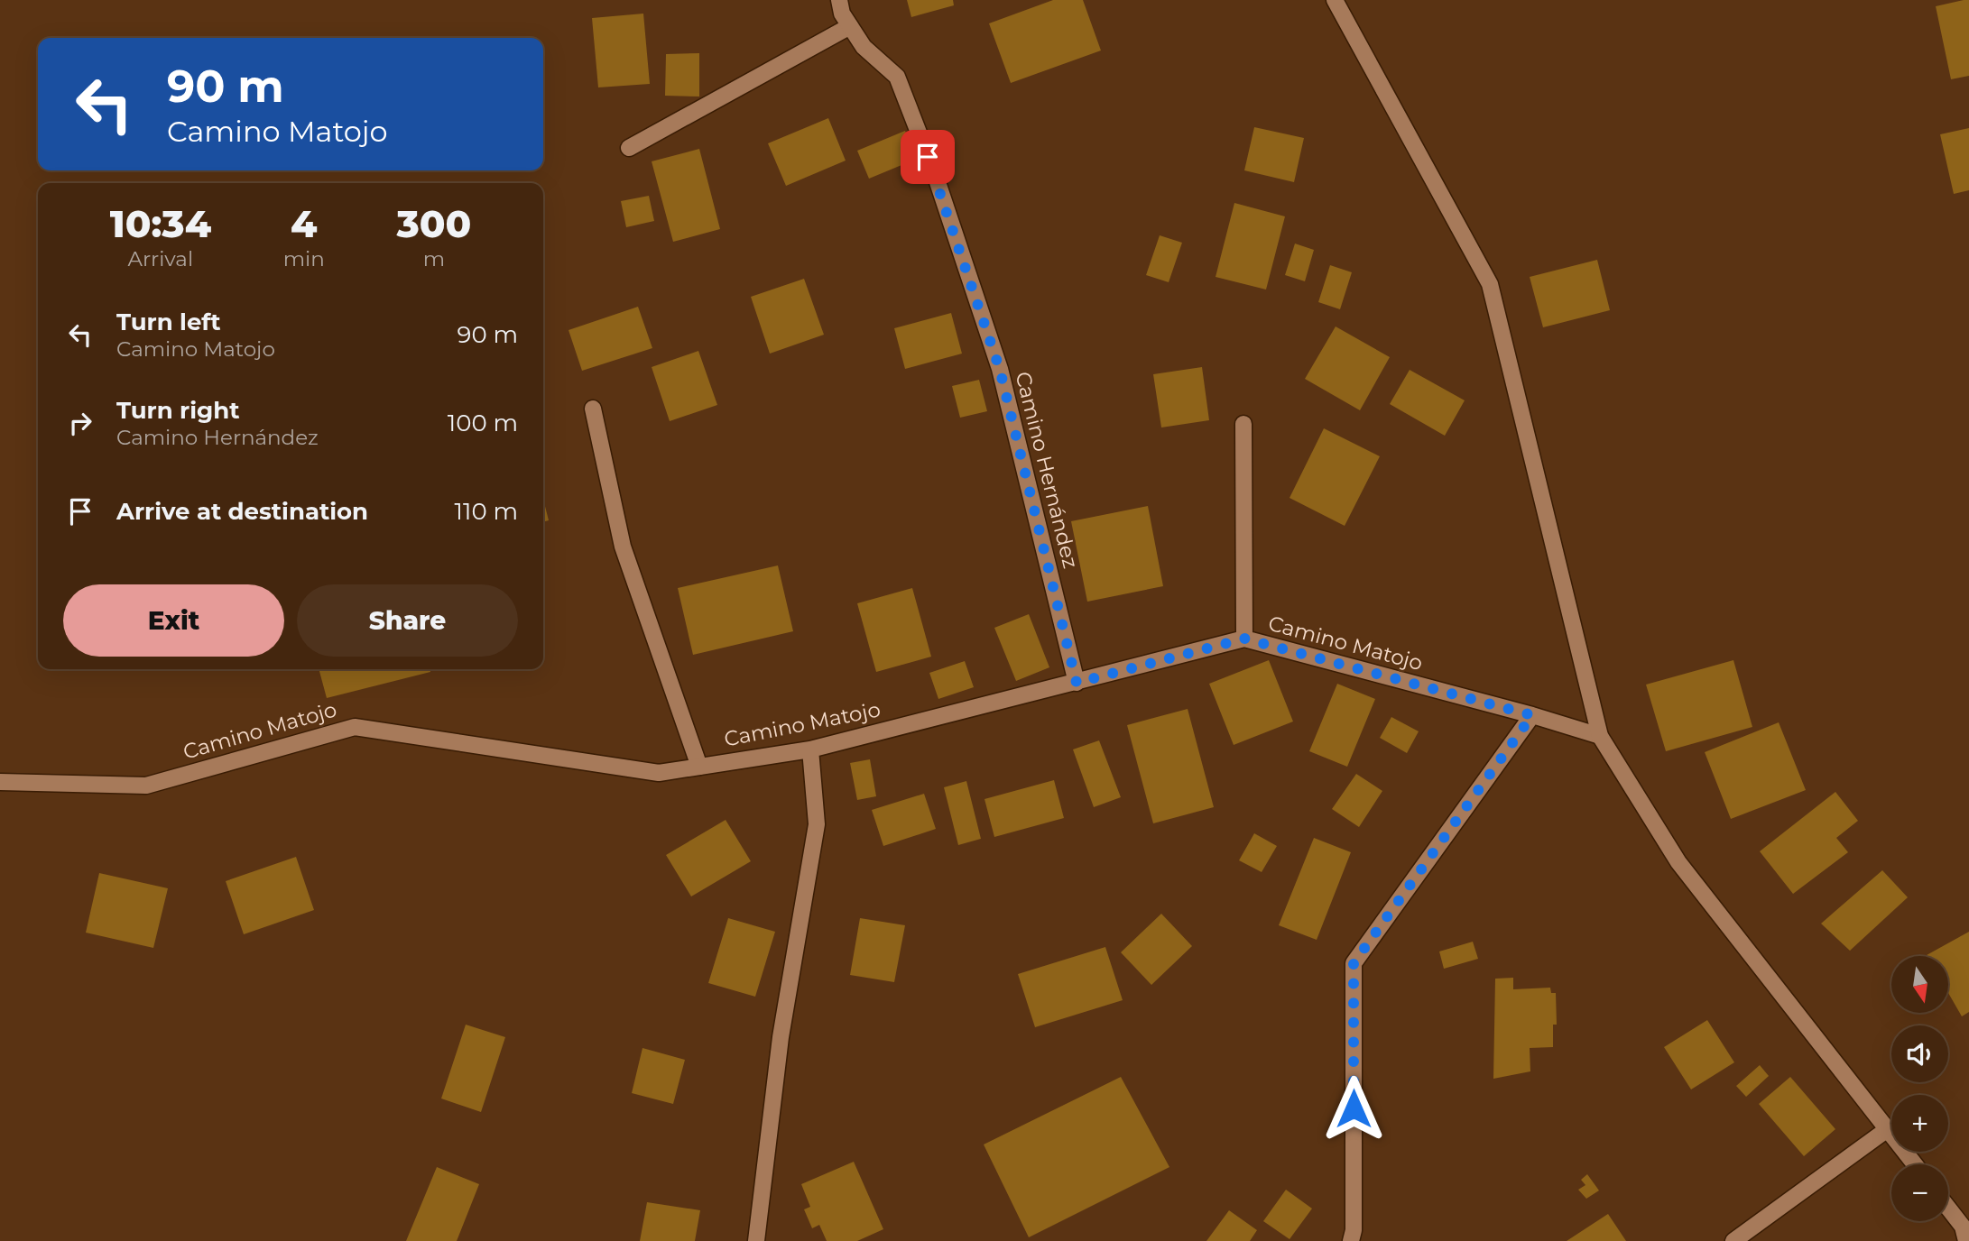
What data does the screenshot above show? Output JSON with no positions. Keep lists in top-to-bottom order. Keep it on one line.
{"streets":{"street":["Camino Hernández","Camino Matojo"]},"crossings":[["Camino Hernández","Camino Matojo"]],"north":"bottom","page":{"turn":["90 m","Camino Matojo"],"eta":["10:34","Arrival","4","min","300","m"],"list":[{"name":"Turn left","note":"Camino Matojo","value":"90 m"},{"name":"Turn right","note":"Camino Hernández","value":"100 m"},{"name":"Arrive at destination","value":"110 m"}],"buttons":["Exit","Share"],"map_buttons":["+","−"]}}
